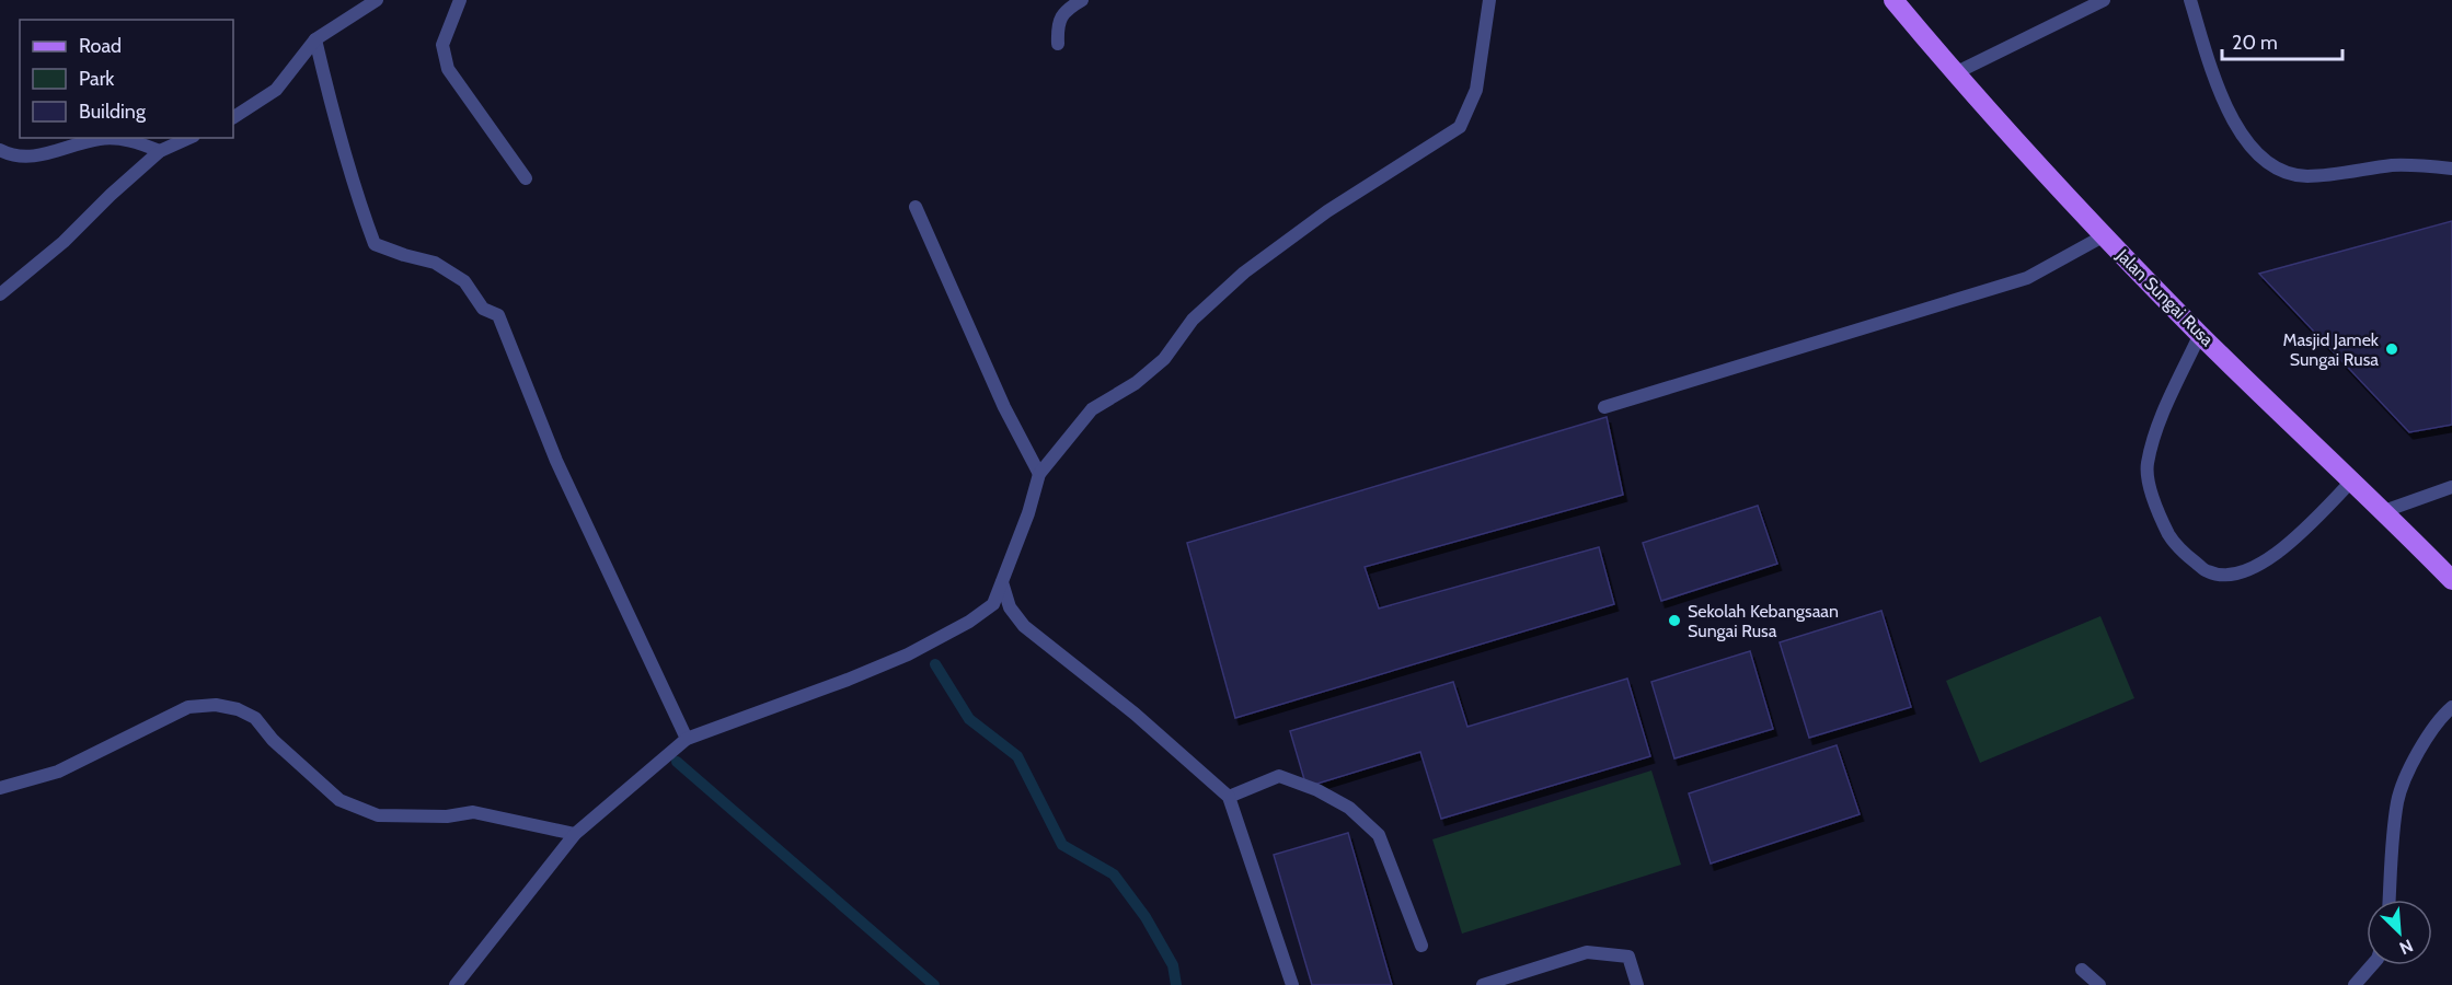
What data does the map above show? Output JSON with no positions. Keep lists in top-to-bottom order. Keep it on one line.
{"streets":{"main road":["Jalan Sungai Rusa"]},"places":["Masjid Jamek Sungai Rusa","Sekolah Kebangsaan Sungai Rusa"],"legend":["Road","Park","Building"],"scale_bar":"20 m","north":"bottom right"}
